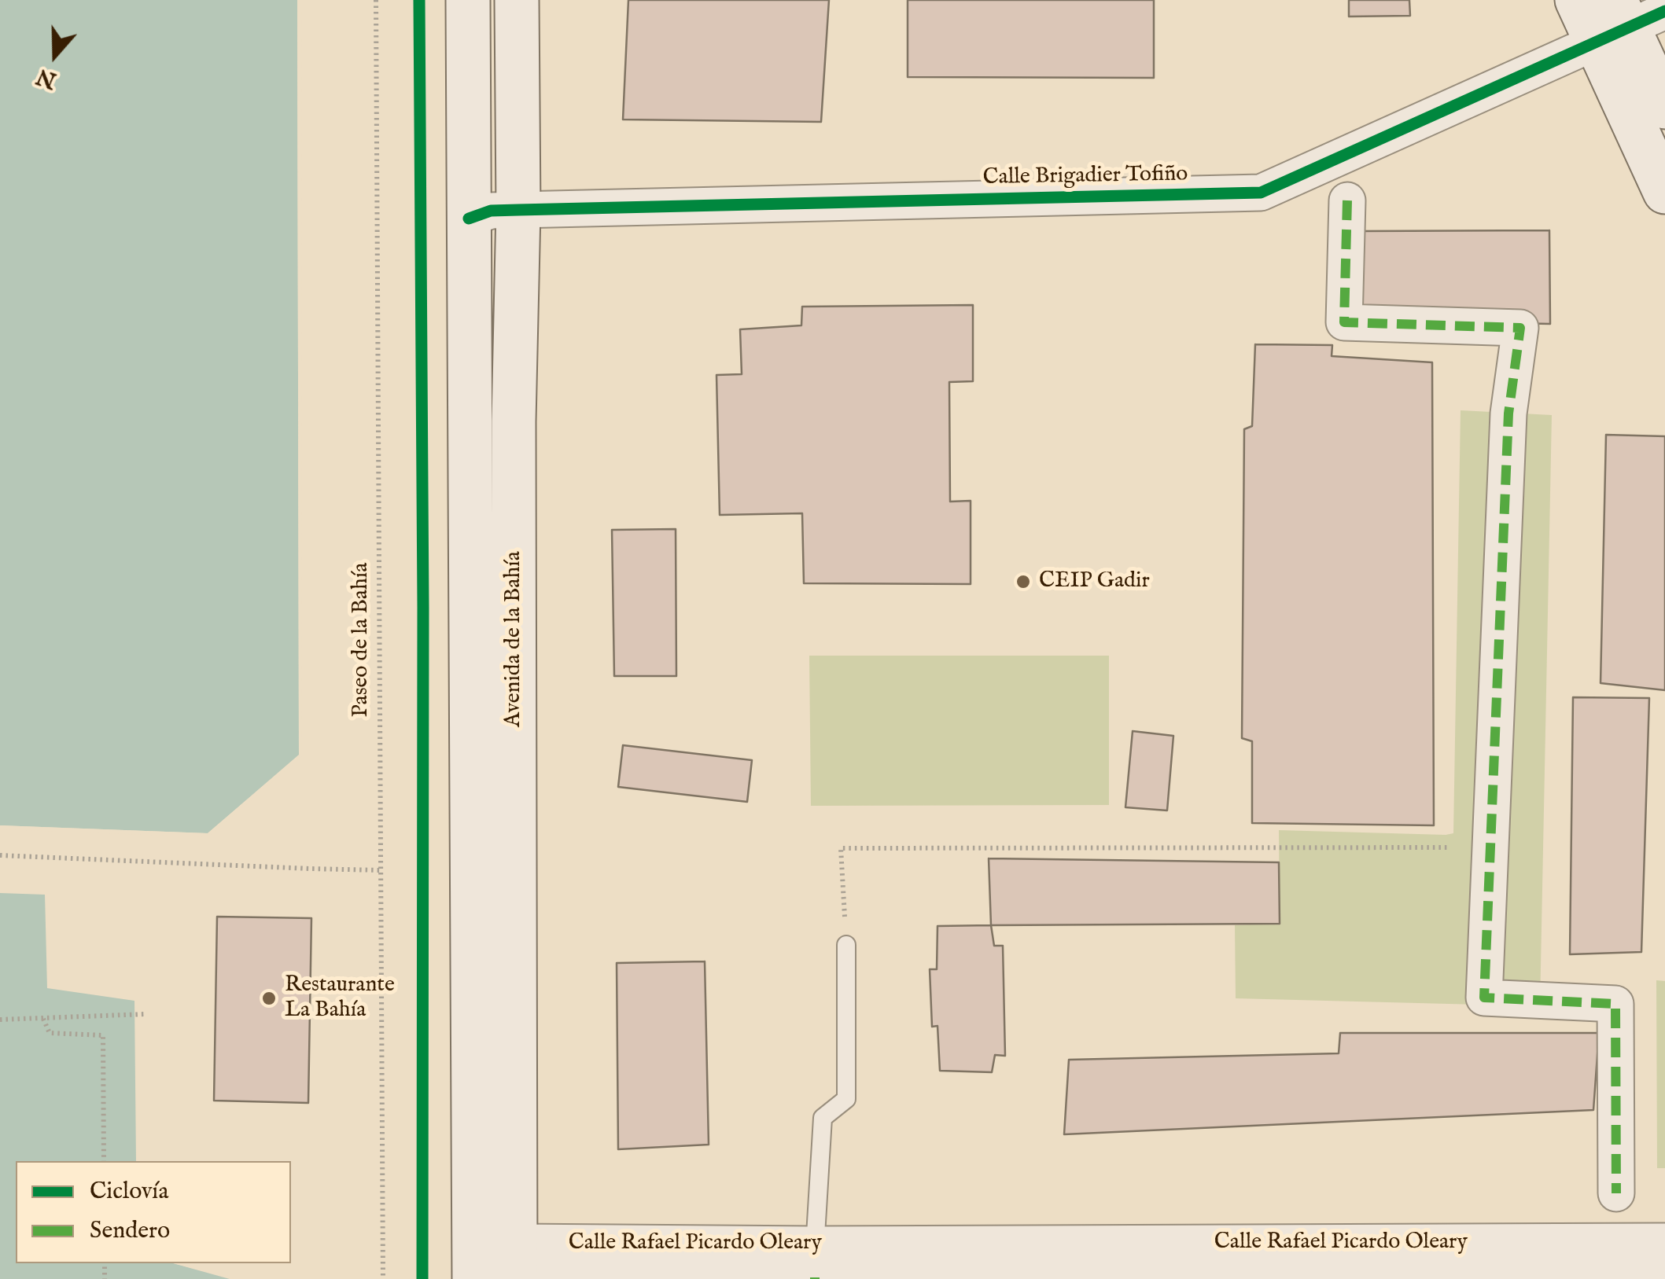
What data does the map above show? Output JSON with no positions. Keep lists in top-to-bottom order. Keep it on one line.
{"streets":{"main road":["Avenida de la Bahía"],"street":["Calle Brigadier Tofiño","Calle Rafael Picardo Oleary"],"path":["Paseo de la Bahía"]},"crossings":[["Calle Brigadier Tofiño","Avenida de la Bahía"],["Avenida de la Bahía","Calle Rafael Picardo Oleary"]],"places":["CEIP Gadir","Restaurante La Bahía"],"legend":["Ciclovía","Sendero"],"north":"bottom"}
